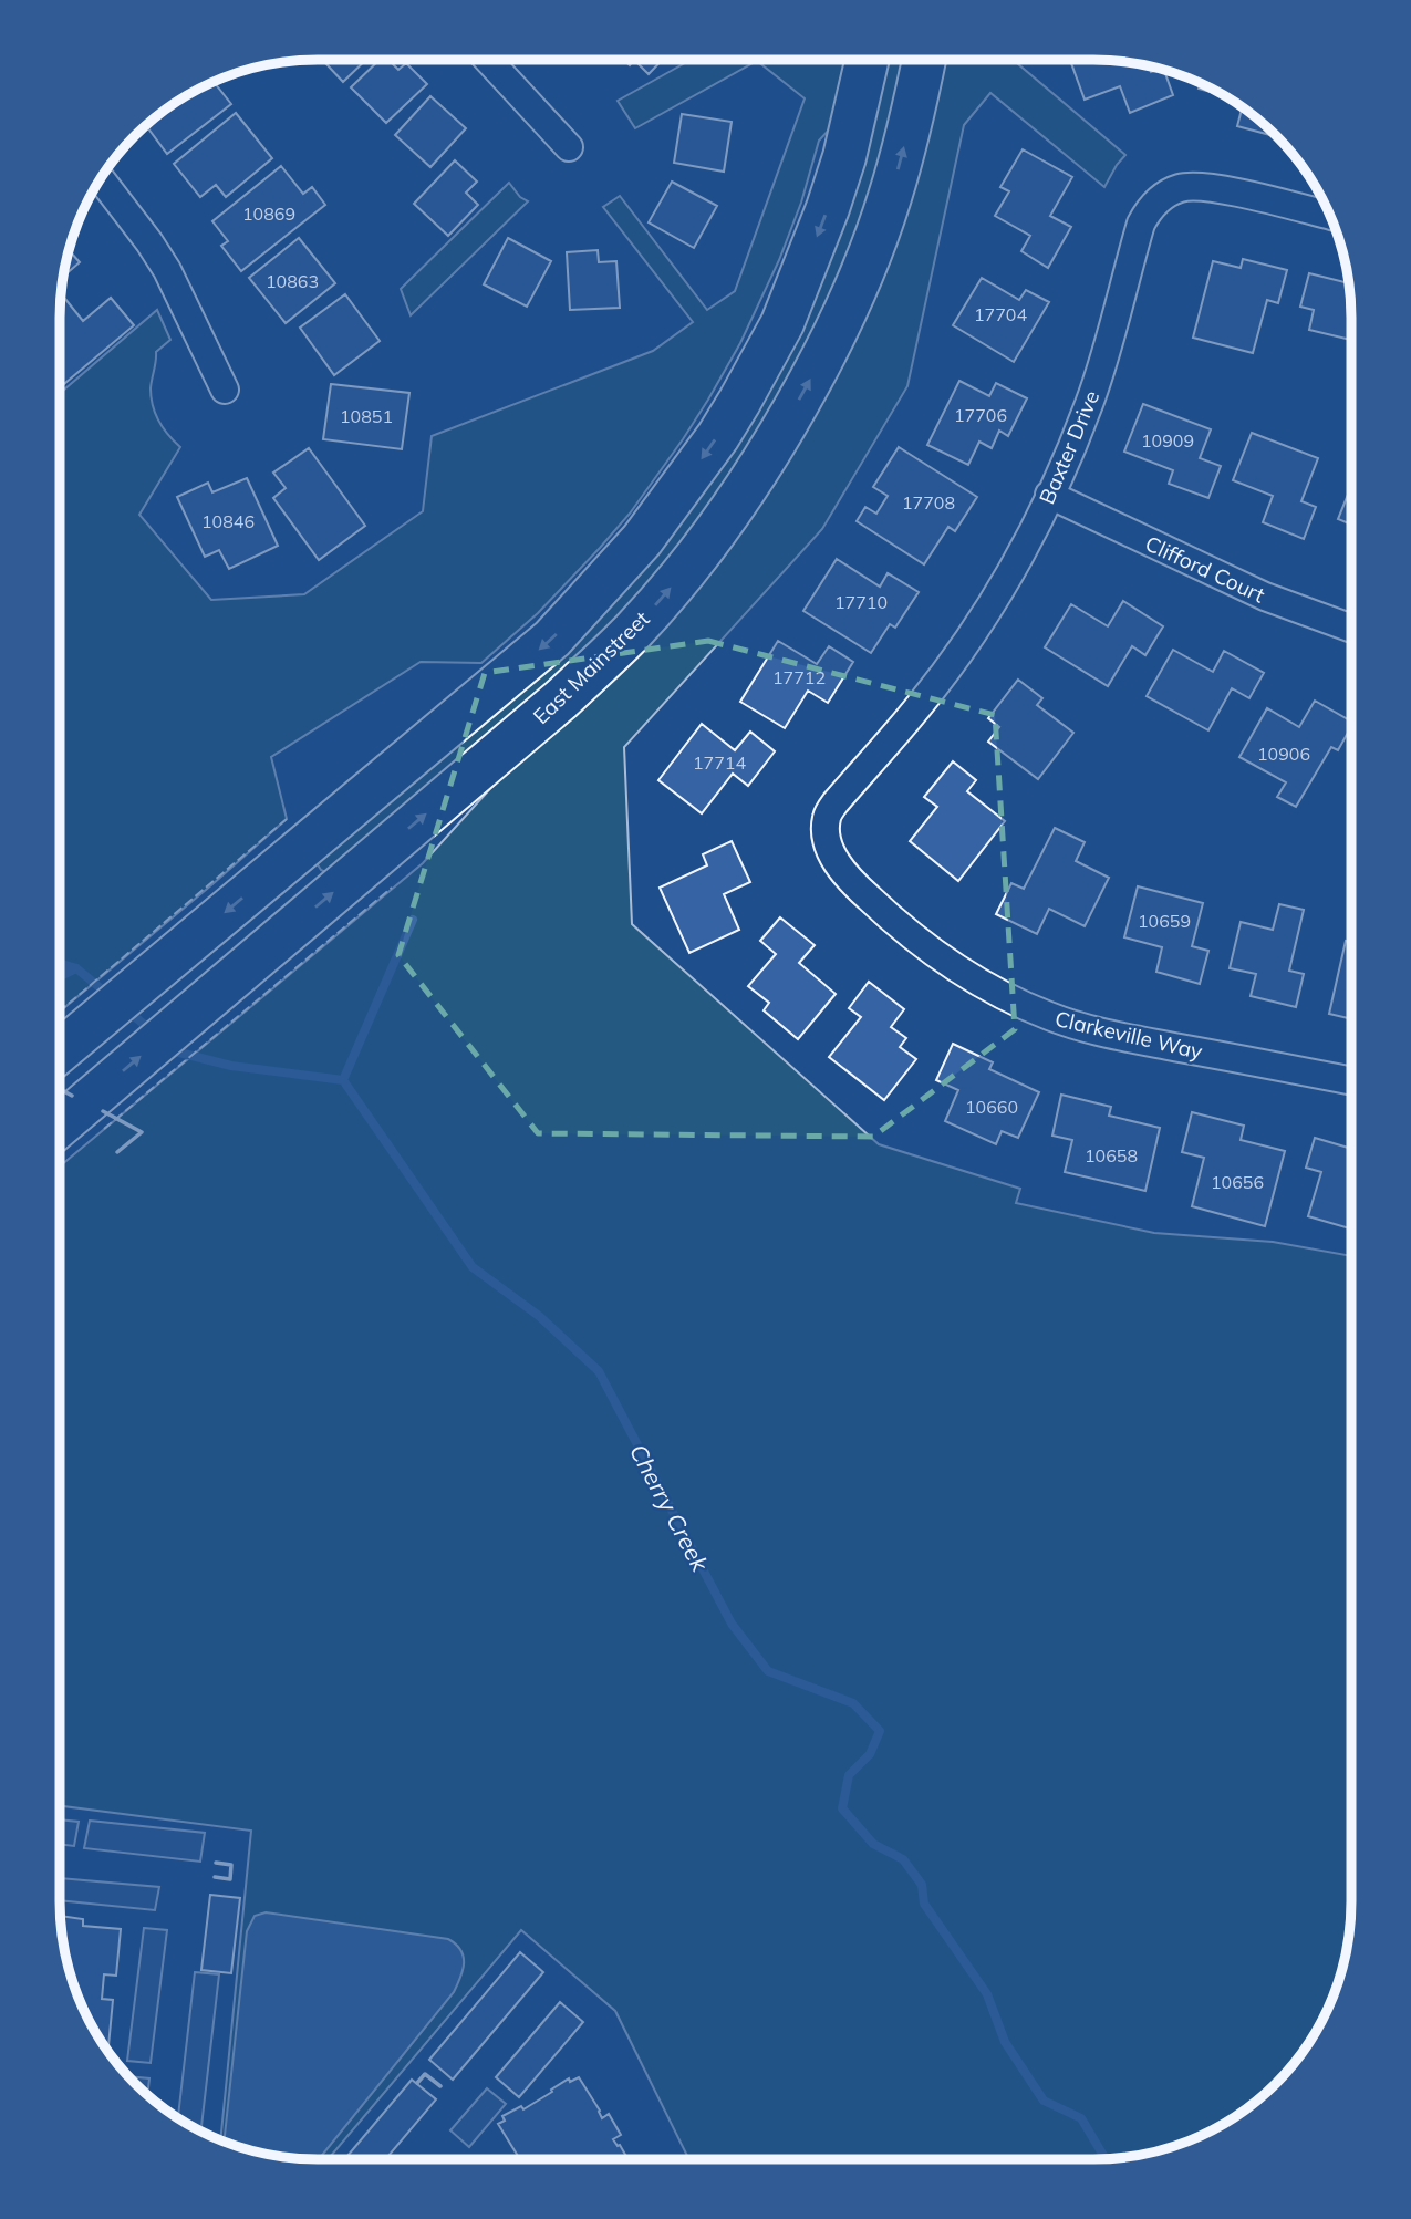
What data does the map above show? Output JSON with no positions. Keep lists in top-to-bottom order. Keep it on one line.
{"streets":{"main road":["East Mainstreet"],"street":["Baxter Drive","Clifford Court","Clarkeville Way"]},"crossings":[["Baxter Drive","Clifford Court"],["Baxter Drive","Clarkeville Way"]],"water":["Cherry Creek"],"house_numbers":["10869","10863","17704","17706","10851","10909","17708","10846","17710","17712","10906","17714","10659","10660","10658","10656"]}
